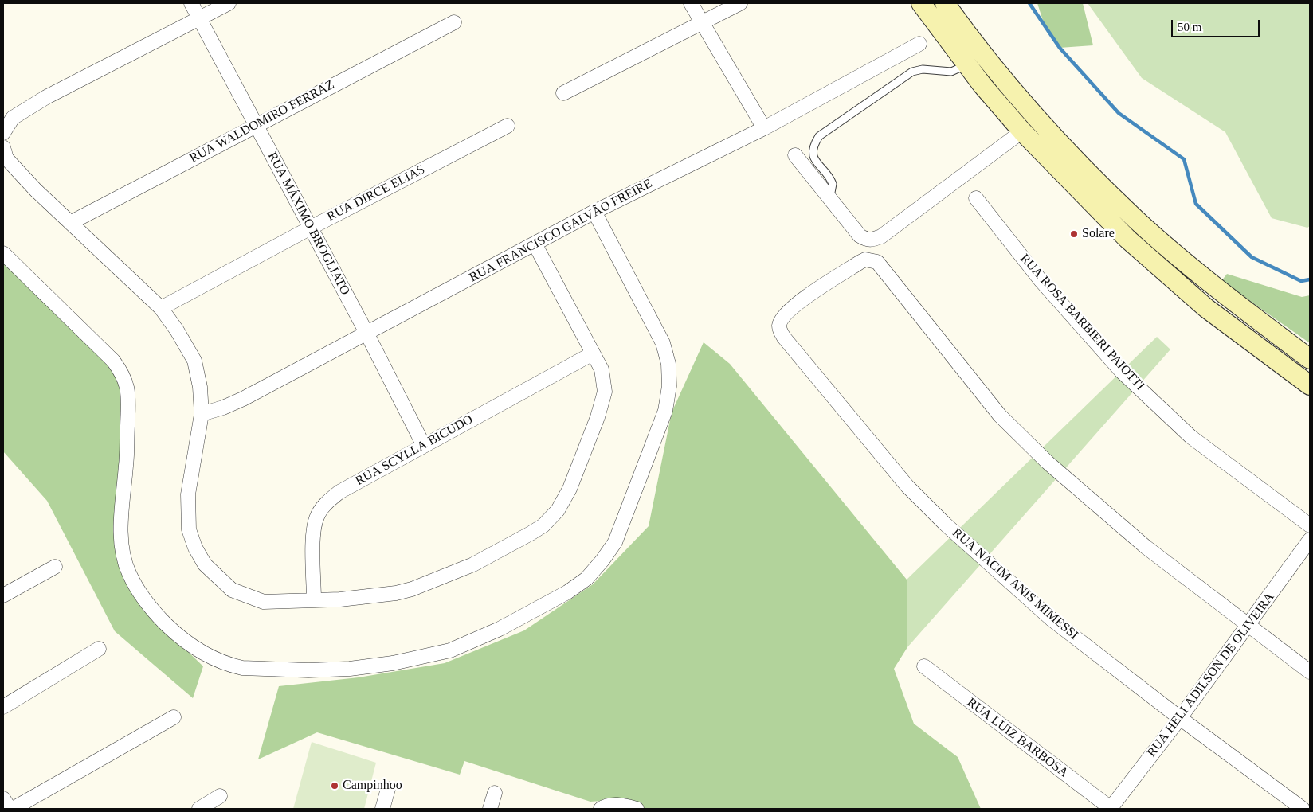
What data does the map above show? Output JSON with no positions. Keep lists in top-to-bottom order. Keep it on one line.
{"streets":{"street":["RUA WALDOMIRO FERRAZ","RUA DIRCE ELIAS","RUA MÁXIMO BROGLIATO","RUA FRANCISCO GALVÃO FREIRE","RUA ROSA BARBIERI PAIOTTI","RUA SCYLLA BICUDO","RUA NACIM ANIS MIMESSI","RUA HELI ADILSON DE OLIVEIRA","RUA LUIZ BARBOSA"]},"crossings":[["RUA WALDOMIRO FERRAZ","RUA MÁXIMO BROGLIATO"],["RUA DIRCE ELIAS","RUA MÁXIMO BROGLIATO"],["RUA MÁXIMO BROGLIATO","RUA FRANCISCO GALVÃO FREIRE"],["RUA MÁXIMO BROGLIATO","RUA SCYLLA BICUDO"],["RUA NACIM ANIS MIMESSI","RUA HELI ADILSON DE OLIVEIRA"],["RUA HELI ADILSON DE OLIVEIRA","RUA LUIZ BARBOSA"]],"places":["Solare","Campinhoo"],"scale_bar":"50 m"}
